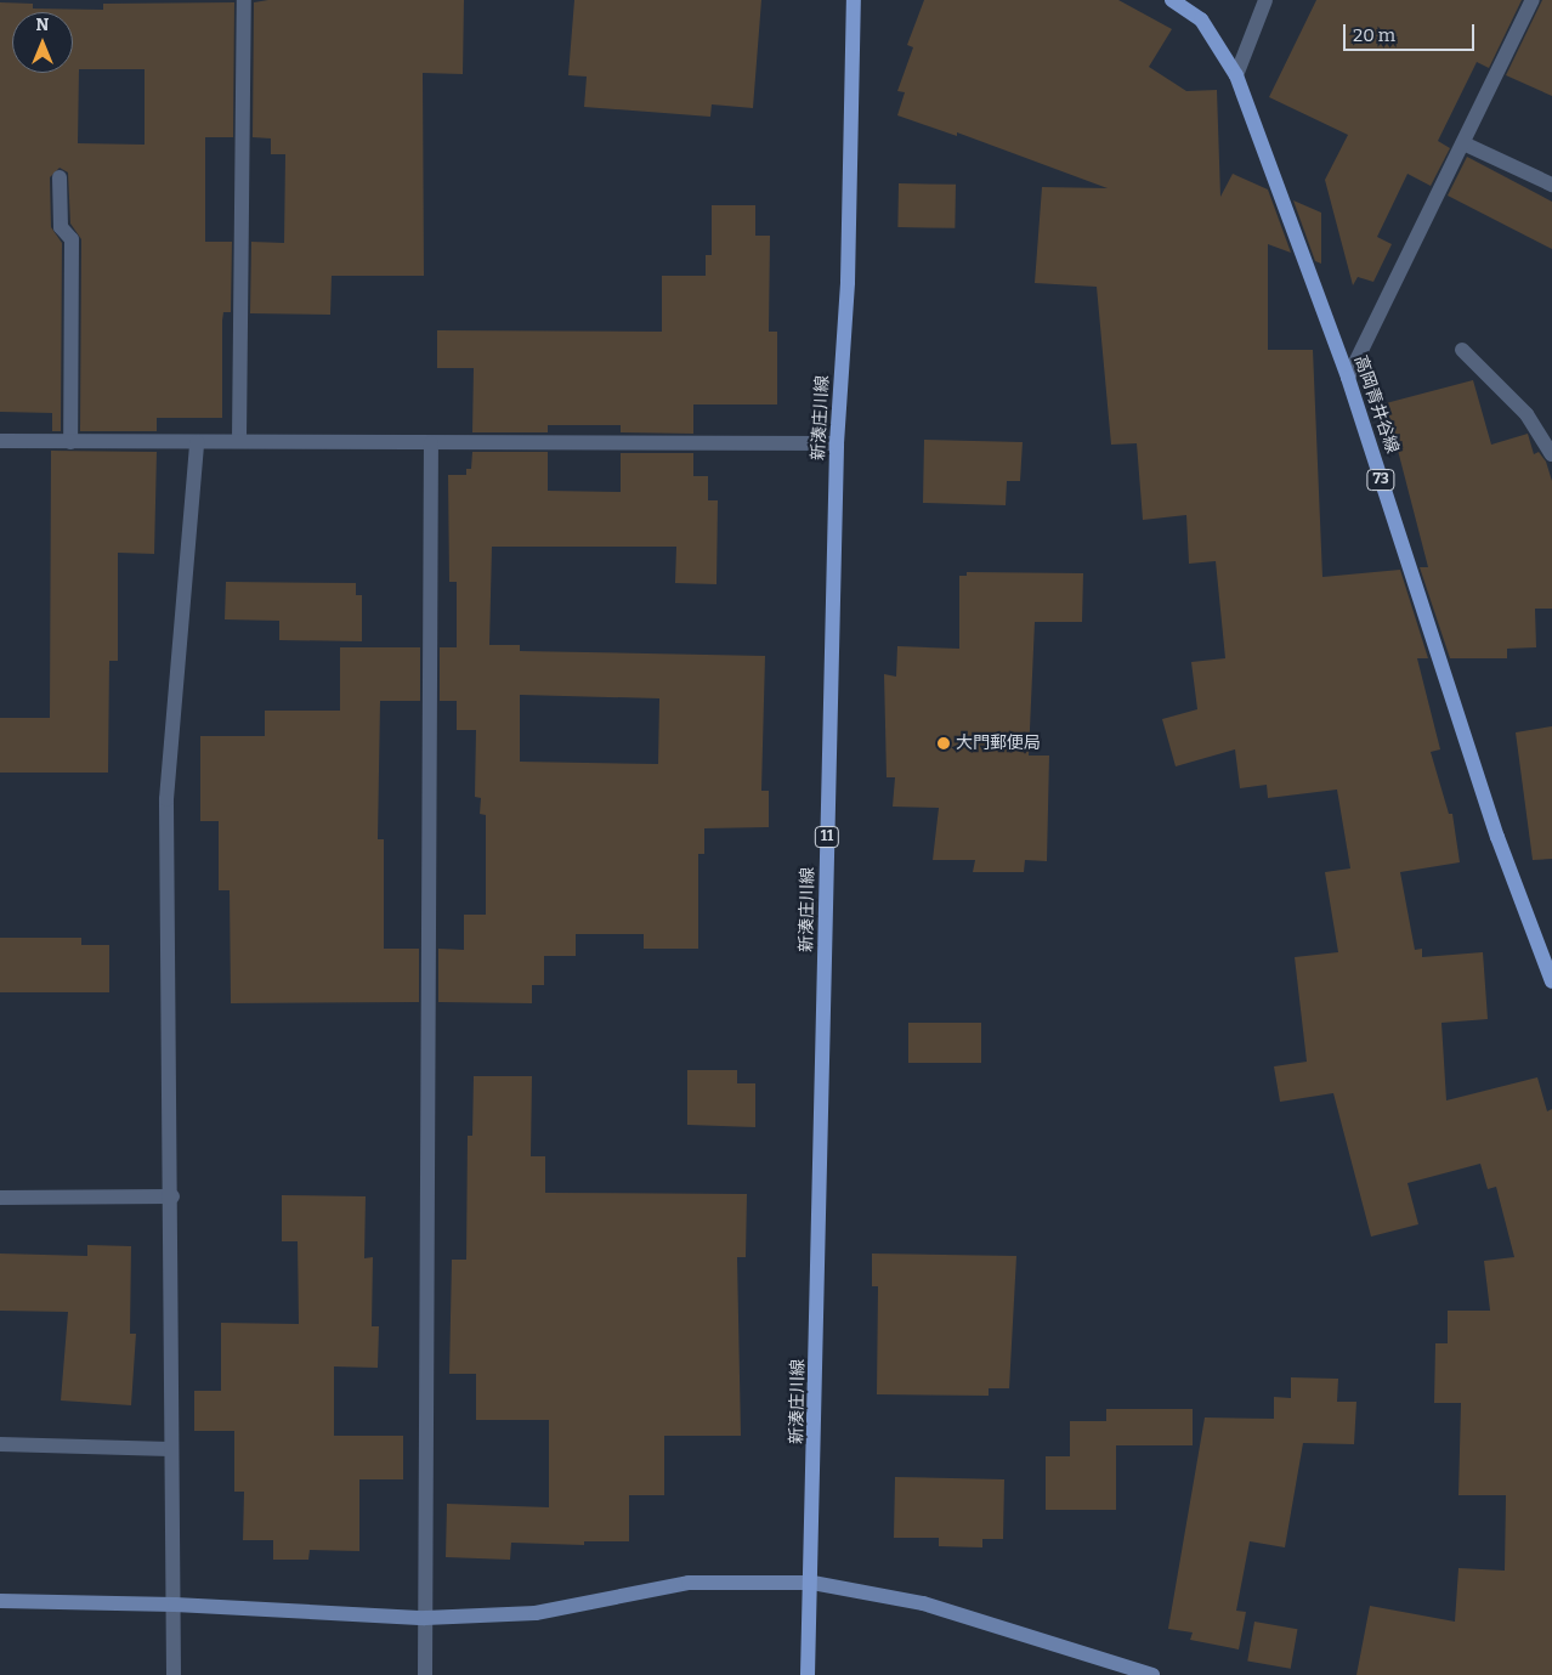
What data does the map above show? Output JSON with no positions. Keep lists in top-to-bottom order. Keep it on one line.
{"streets":{"main road":["高岡青井谷線","新湊庄川線","73","11"]},"places":["大門郵便局"],"scale_bar":"20 m","north":"top"}
